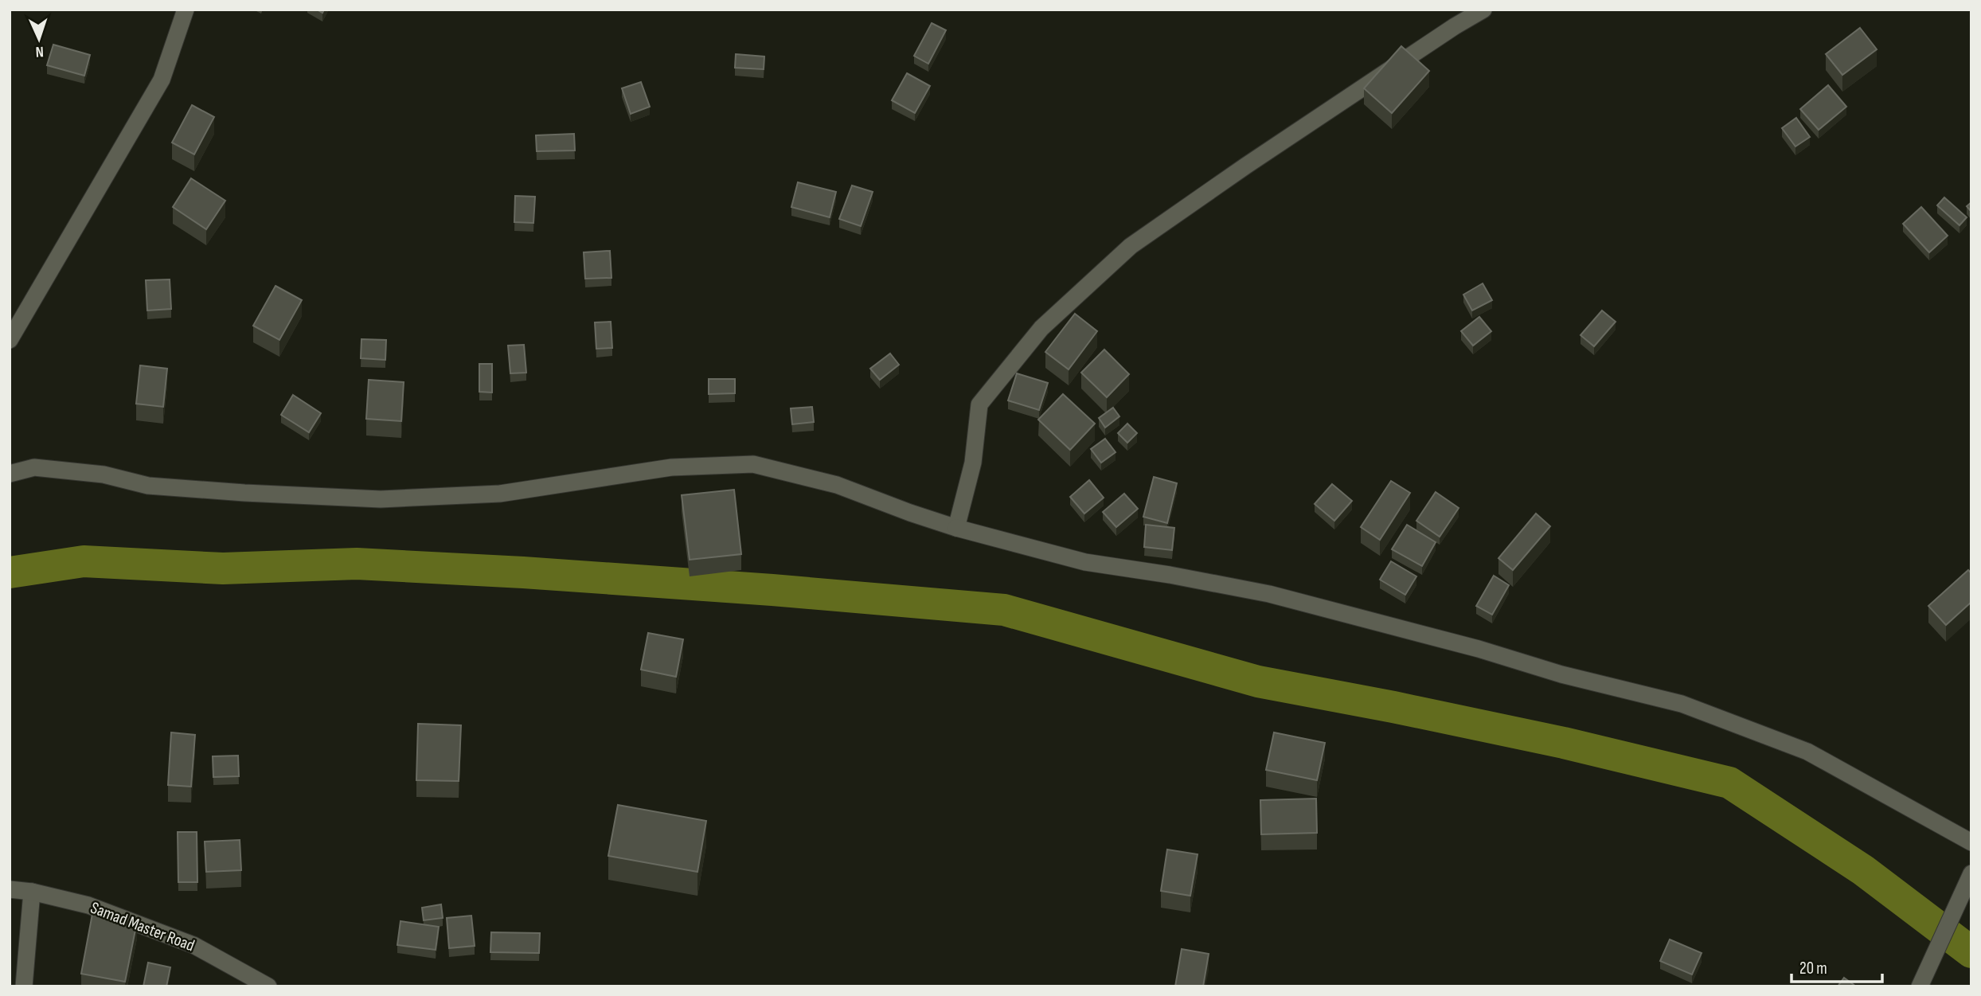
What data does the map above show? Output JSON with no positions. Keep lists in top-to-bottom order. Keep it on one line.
{"streets":{"street":["Samad Master Road"]},"scale_bar":"20 m","north":"bottom"}
